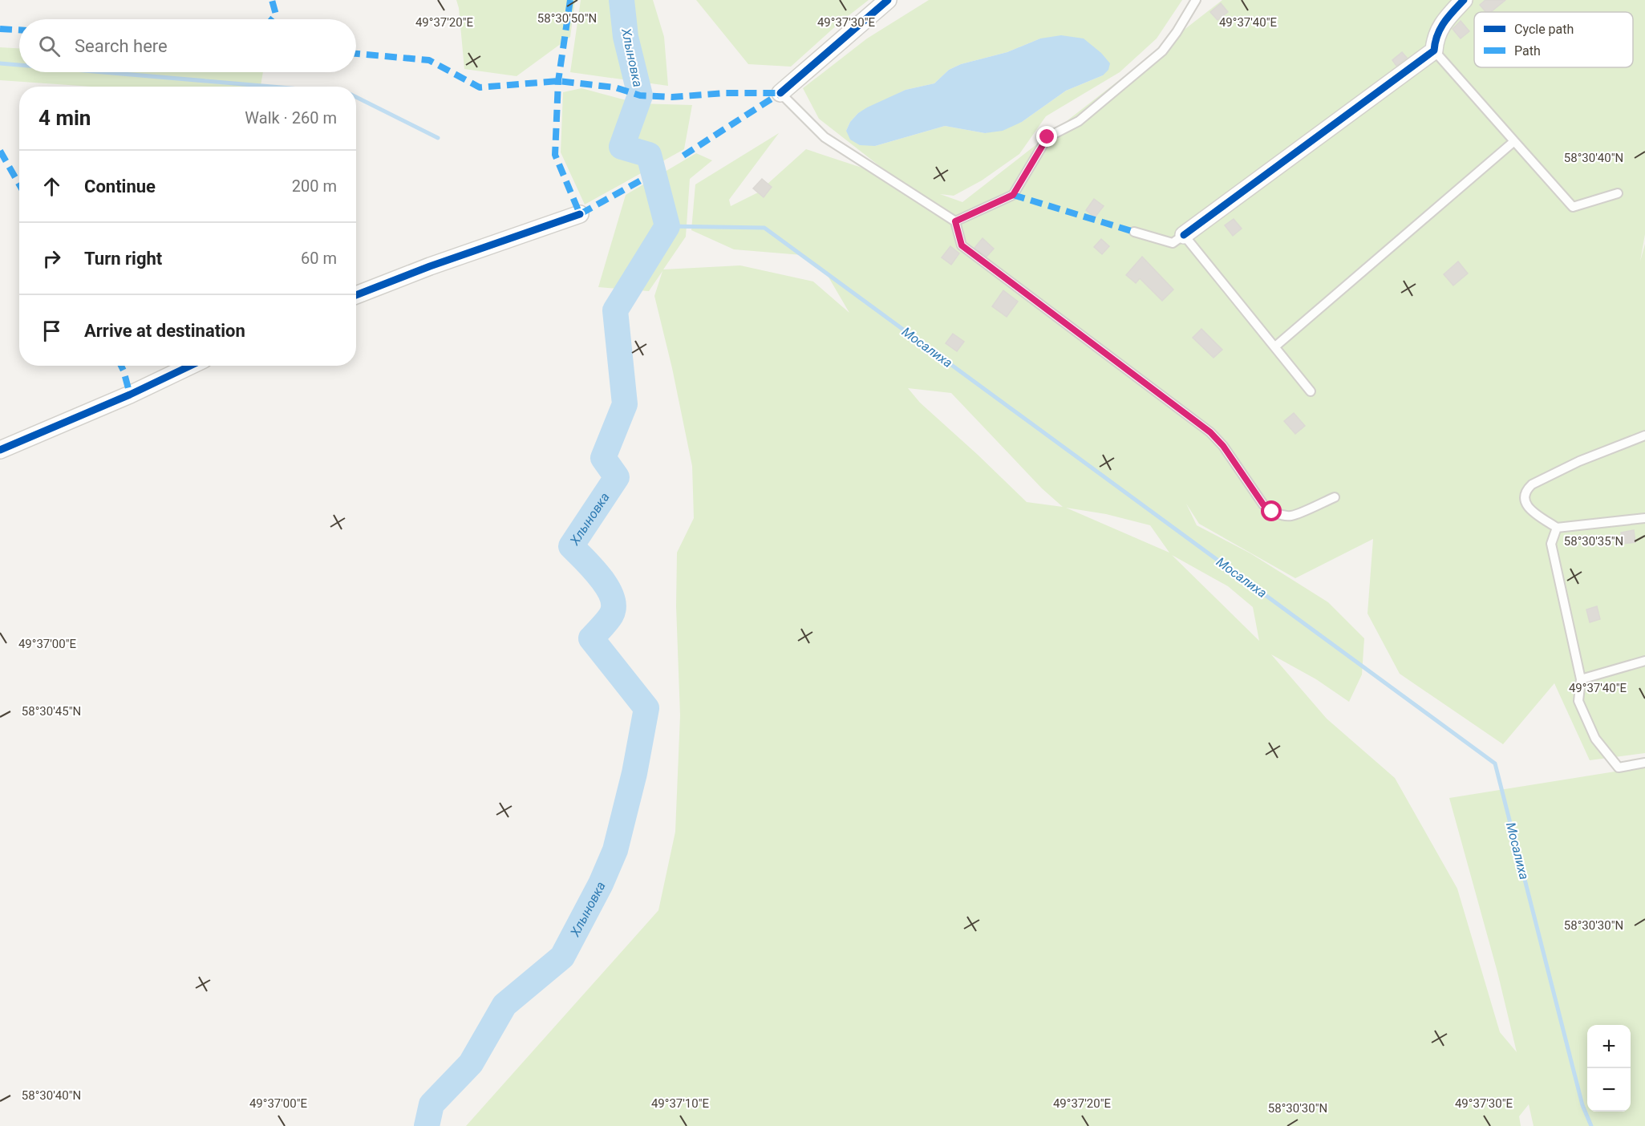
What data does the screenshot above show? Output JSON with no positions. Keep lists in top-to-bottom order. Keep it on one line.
{"water":["Хлыновка","Мосалиха"],"legend":["Cycle path","Path"],"page":{"search":"Search here","heading":["4 min","Walk · 260 m"],"list":[["Continue","200 m"],["Turn right","60 m"],"Arrive at destination"],"map_buttons":["+","−"]},"coordinates":["58°30'50\"N","49°37'40\"E","49°37'20\"E","49°37'30\"E","58°30'40\"N","58°30'35\"N","49°37'00\"E","58°30'45\"N","58°30'30\"N","49°37'10\"E"]}
